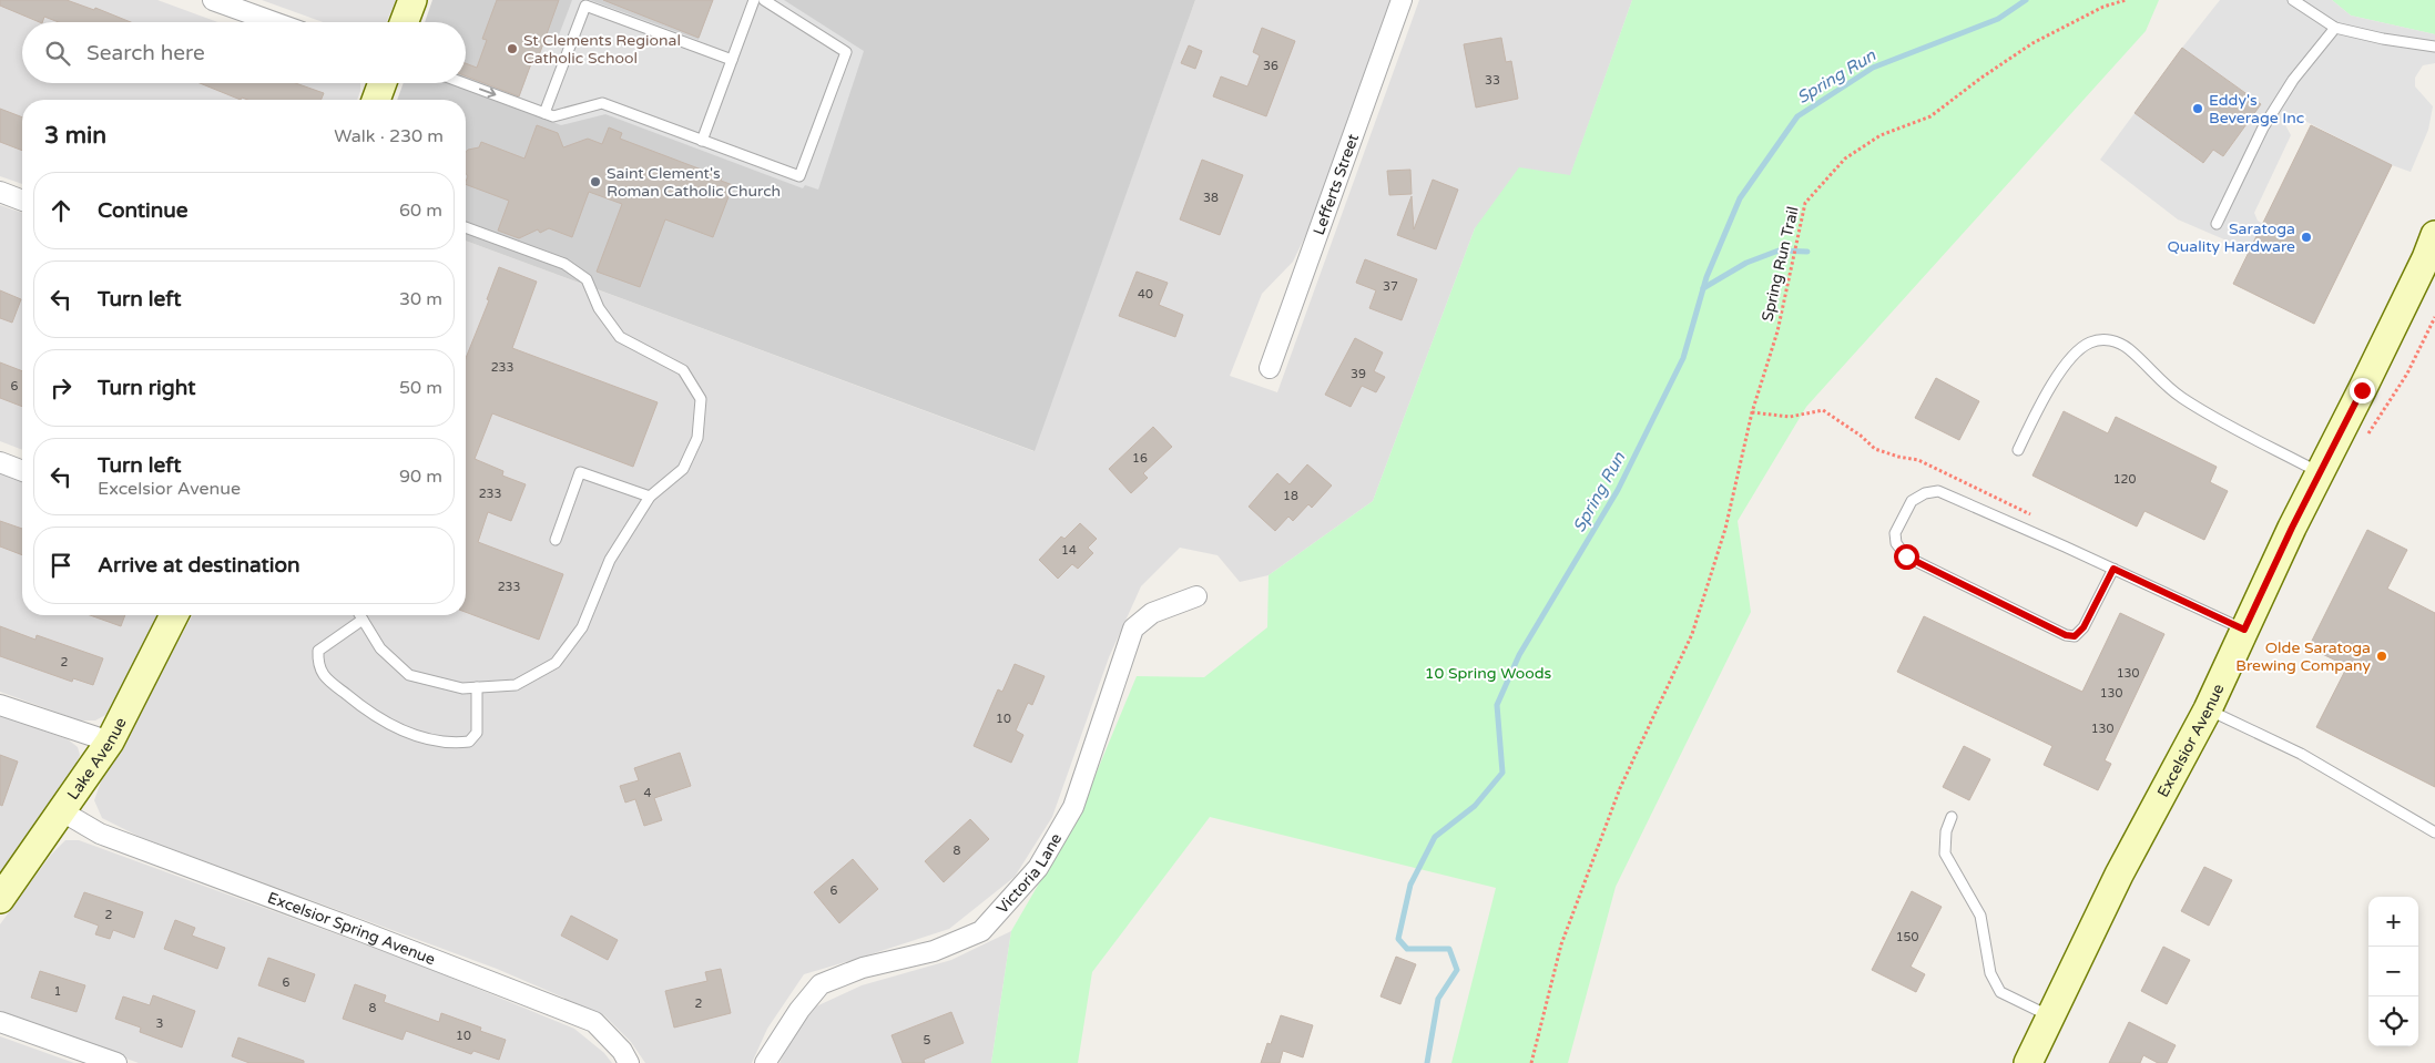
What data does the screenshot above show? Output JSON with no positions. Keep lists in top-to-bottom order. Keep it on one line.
{"streets":{"street":["Lefferts Street","Excelsior Avenue","Lake Avenue","Victoria Lane","Excelsior Spring Avenue"],"path":["Spring Run Trail"]},"crossings":[["Lake Avenue","Excelsior Spring Avenue"]],"water":["Spring Run"],"parks":["10 Spring Woods"],"places":["St Clements Regional Catholic School","Eddy's Beverage Inc","Saint Clement's Roman Catholic Church","Saratoga Quality Hardware","Olde Saratoga Brewing Company"],"house_numbers":["36","33","38","37","40","233","39","6","16","120","233","18","14","233","2","130","130","10","130","4","8","6","2","150","6","1","2","8","3","10","5"],"page":{"search":"Search here","heading":["3 min","Walk · 230 m"],"list":[["Continue","60 m"],["Turn left","30 m"],["Turn right","50 m"],["Turn left","Excelsior Avenue","90 m"],"Arrive at destination"],"map_buttons":["+","−"]}}
